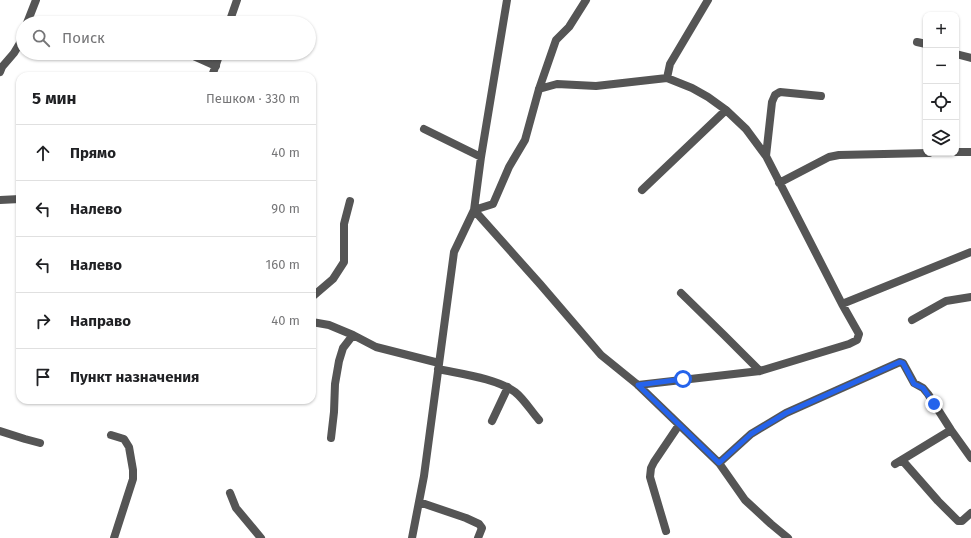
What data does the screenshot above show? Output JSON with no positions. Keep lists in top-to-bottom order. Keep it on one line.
{"page":{"map_buttons":["+","−"],"search":"Поиск","heading":["5 мин","Пешком · 330 m"],"list":[["Прямо","40 m"],["Налево","90 m"],["Налево","160 m"],["Направо","40 m"],"Пункт назначения"]}}
